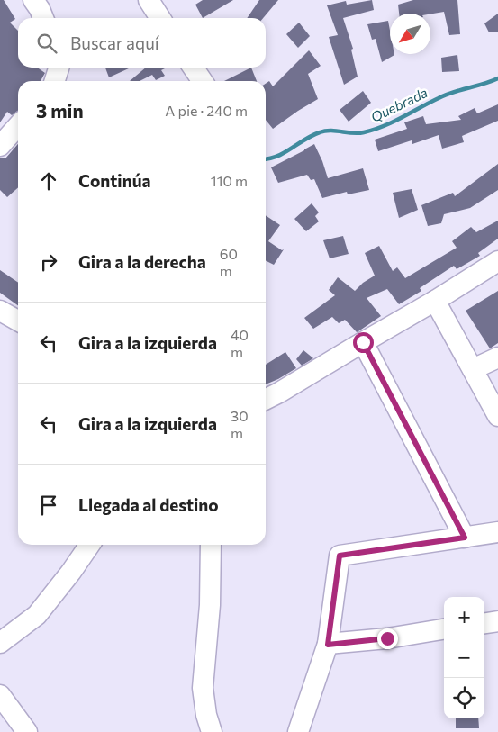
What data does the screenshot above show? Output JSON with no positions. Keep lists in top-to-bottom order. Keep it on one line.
{"water":["Quebrada"],"north":"bottom left","page":{"search":"Buscar aquí","heading":["3 min","A pie · 240 m"],"list":[["Continúa","110 m"],["Gira a la derecha","60 m"],["Gira a la izquierda","40 m"],["Gira a la izquierda","30 m"],"Llegada al destino"],"map_buttons":["+","−"]}}
